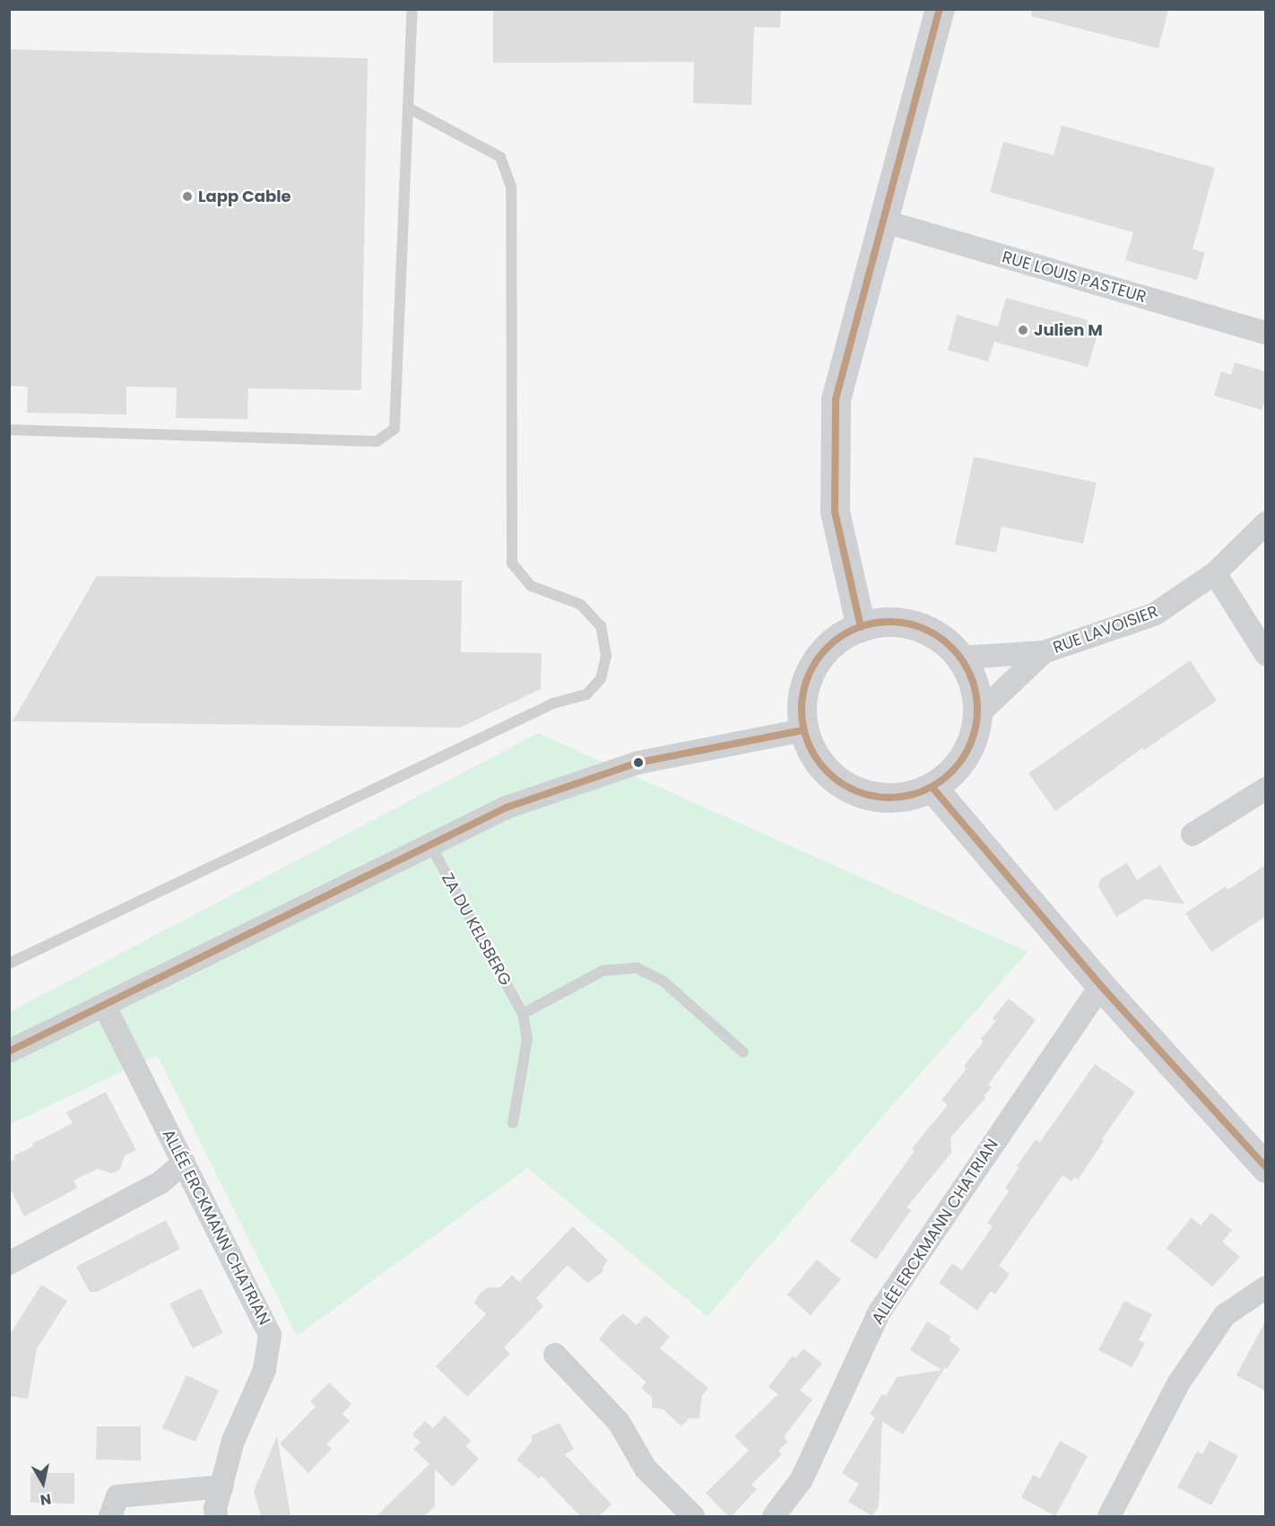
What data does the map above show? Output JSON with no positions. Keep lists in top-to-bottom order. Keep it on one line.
{"streets":{"street":["RUE LOUIS PASTEUR","RUE LAVOISIER","ALLÉE ERCKMANN CHATRIAN"],"lane":["ZA DU KELSBERG"]},"places":["Lapp Cable","Julien M"],"north":"bottom"}
